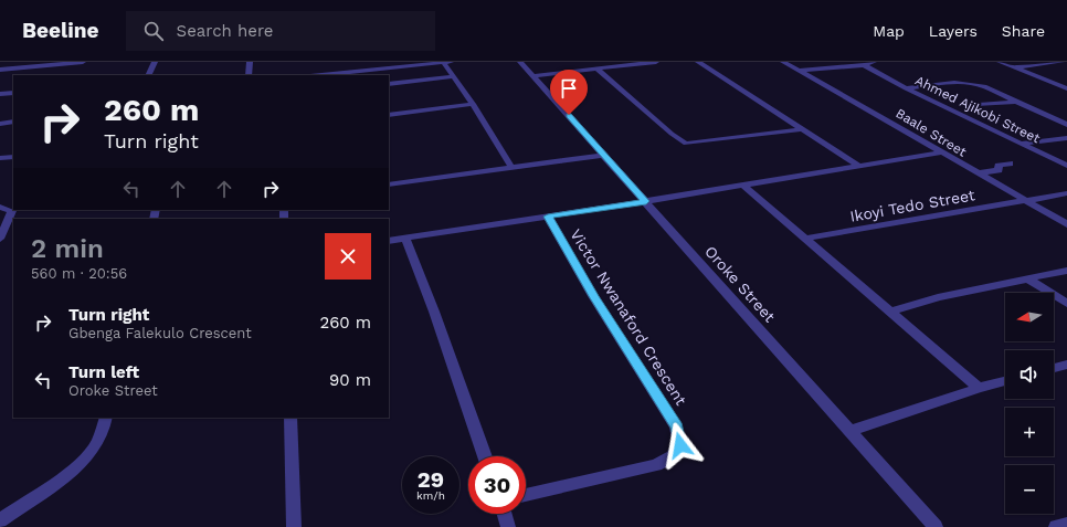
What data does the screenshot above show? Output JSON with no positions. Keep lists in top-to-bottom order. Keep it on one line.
{"streets":{"street":["Ahmed Ajikobi Street","Baale Street","Ikoyi Tedo Street","Oroke Street","Victor Nwanaford Crescent"]},"crossings":[["Baale Street","Ikoyi Tedo Street"]],"north":"left","page":{"header":"Beeline","search":"Search here","nav":["Map","Layers","Share"],"turn":["260 m","Turn right"],"heading":["2 min","560 m · 20:56"],"map_buttons":["+","−"],"list":[{"name":"Turn right","note":"Gbenga Falekulo Crescent","value":"260 m"},{"name":"Turn left","note":"Oroke Street","value":"90 m"}],"speed":"29 km/h","limit":"30"}}
